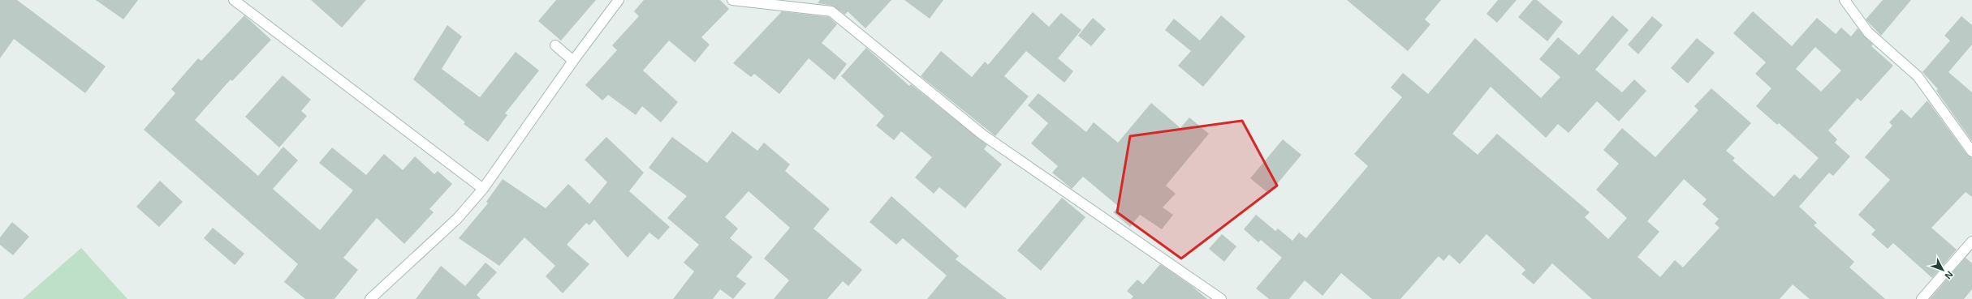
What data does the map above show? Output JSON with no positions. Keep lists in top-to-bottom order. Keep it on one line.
{"north":"bottom right"}
